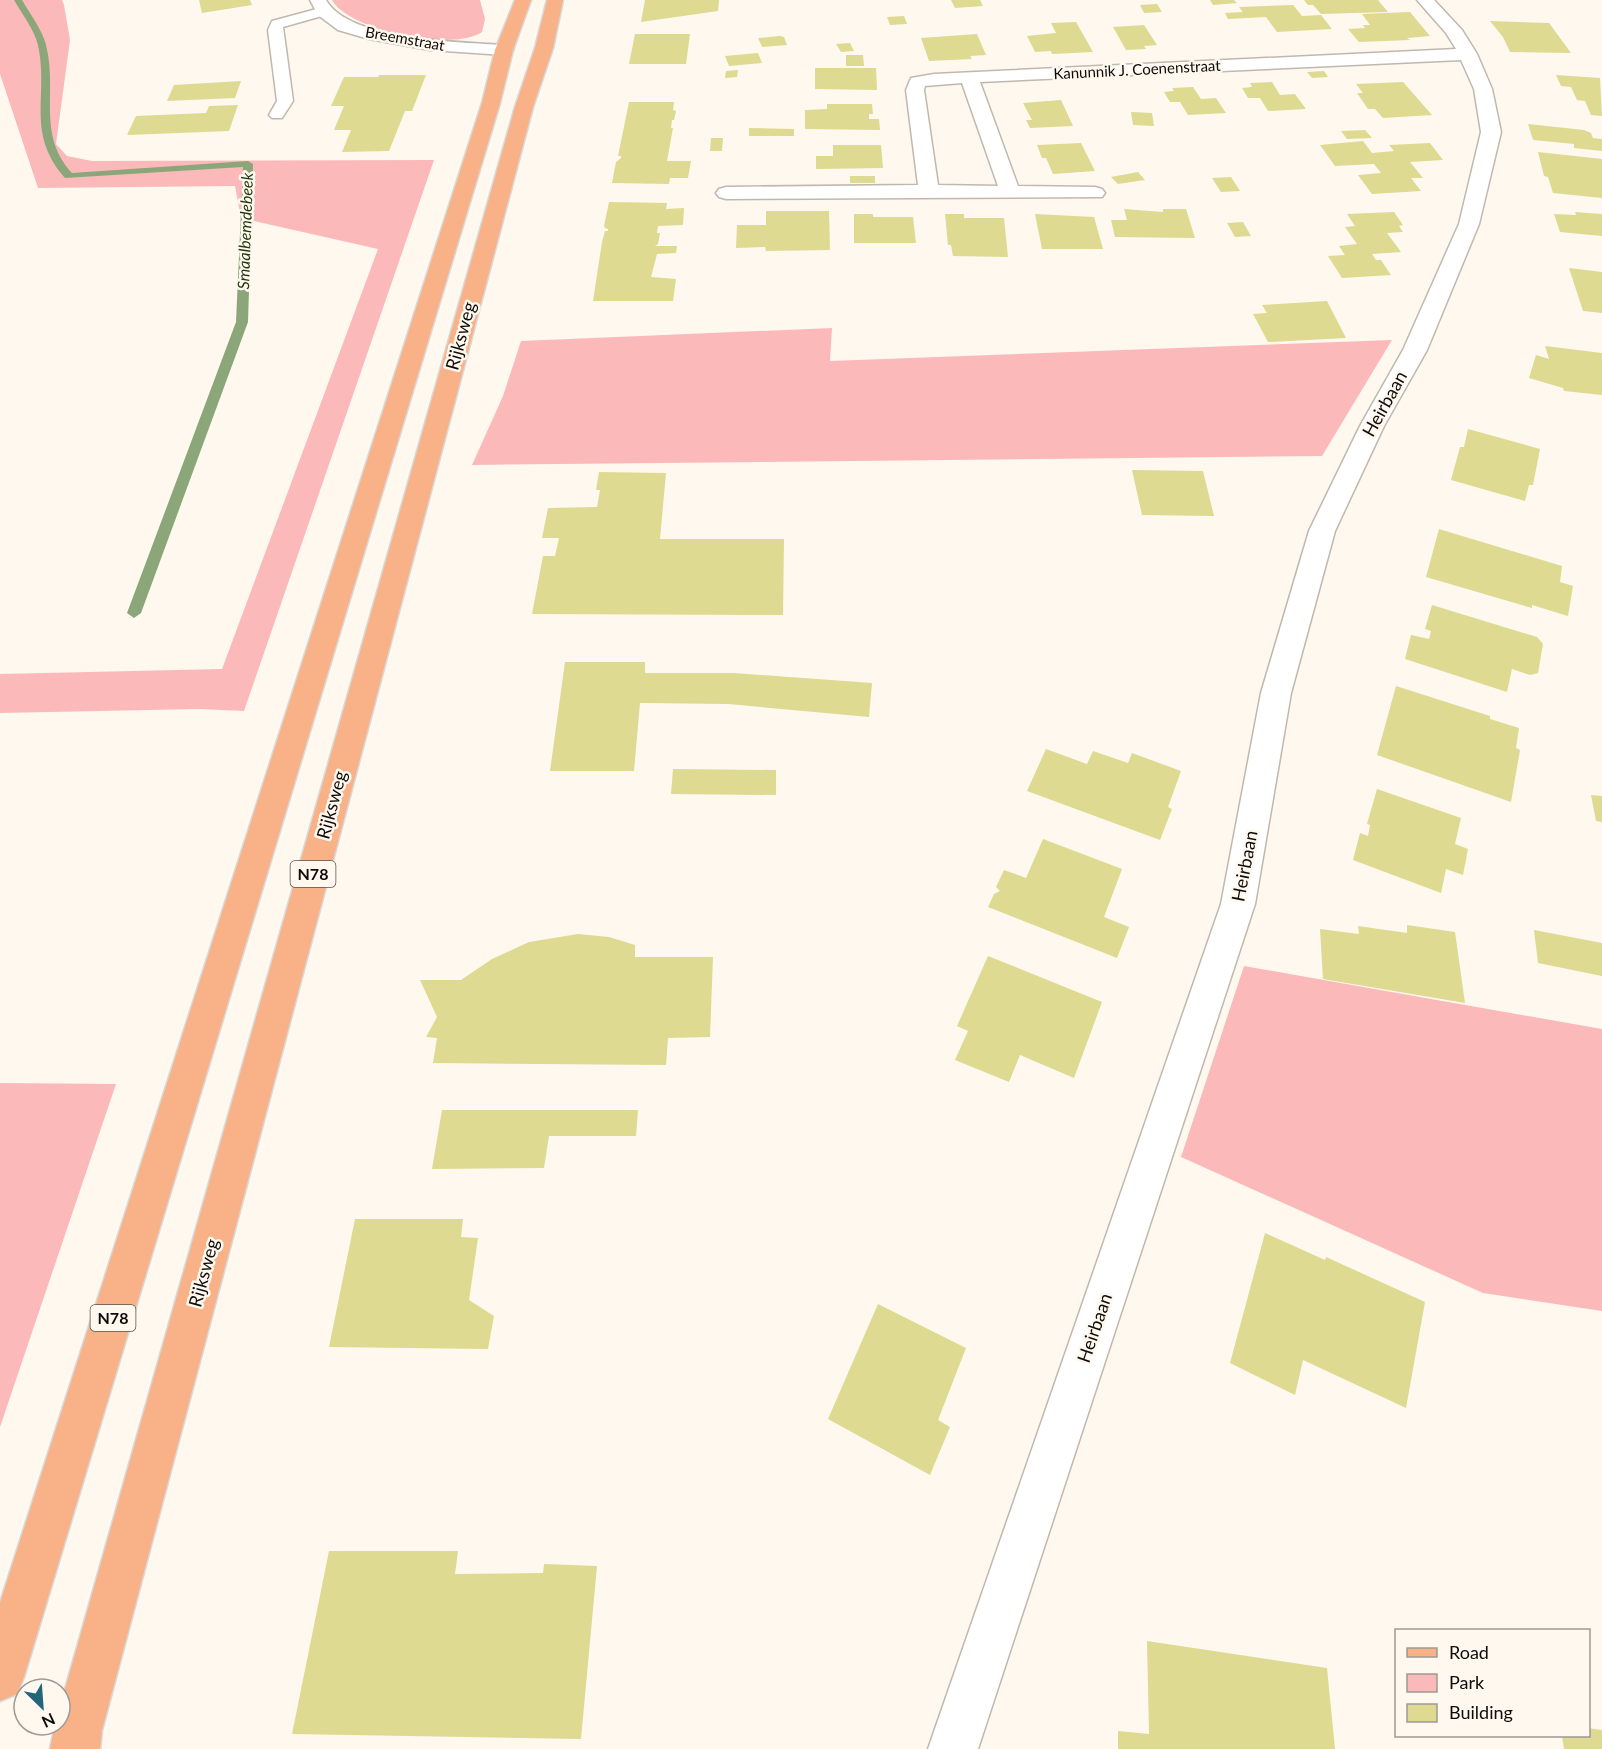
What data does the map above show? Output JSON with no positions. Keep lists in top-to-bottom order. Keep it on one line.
{"streets":{"main road":["Rijksweg","N78"],"street":["Breemstraat","Kanunnik J. Coenenstraat","Heirbaan"]},"crossings":[["Breemstraat","N78"],["Kanunnik J. Coenenstraat","Heirbaan"]],"water":["Smaalbemdebeek"],"legend":["Road","Park","Building"],"north":"bottom right"}
